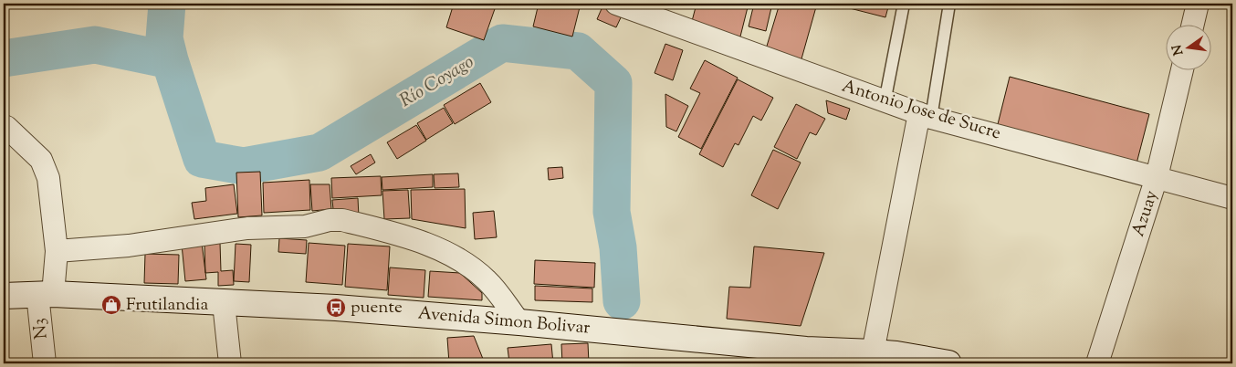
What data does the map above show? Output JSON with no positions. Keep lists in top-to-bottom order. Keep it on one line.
{"streets":{"main road":["Avenida Simon Bolivar"],"street":["Antonio Jose de Sucre","Azuay","N3"]},"crossings":[["Antonio Jose de Sucre","Azuay"],["Avenida Simon Bolivar","N3"]],"water":["Río Coyago"],"places":{"shop":["Frutilandia"],"bus stop":["puente"]},"north":"left"}
